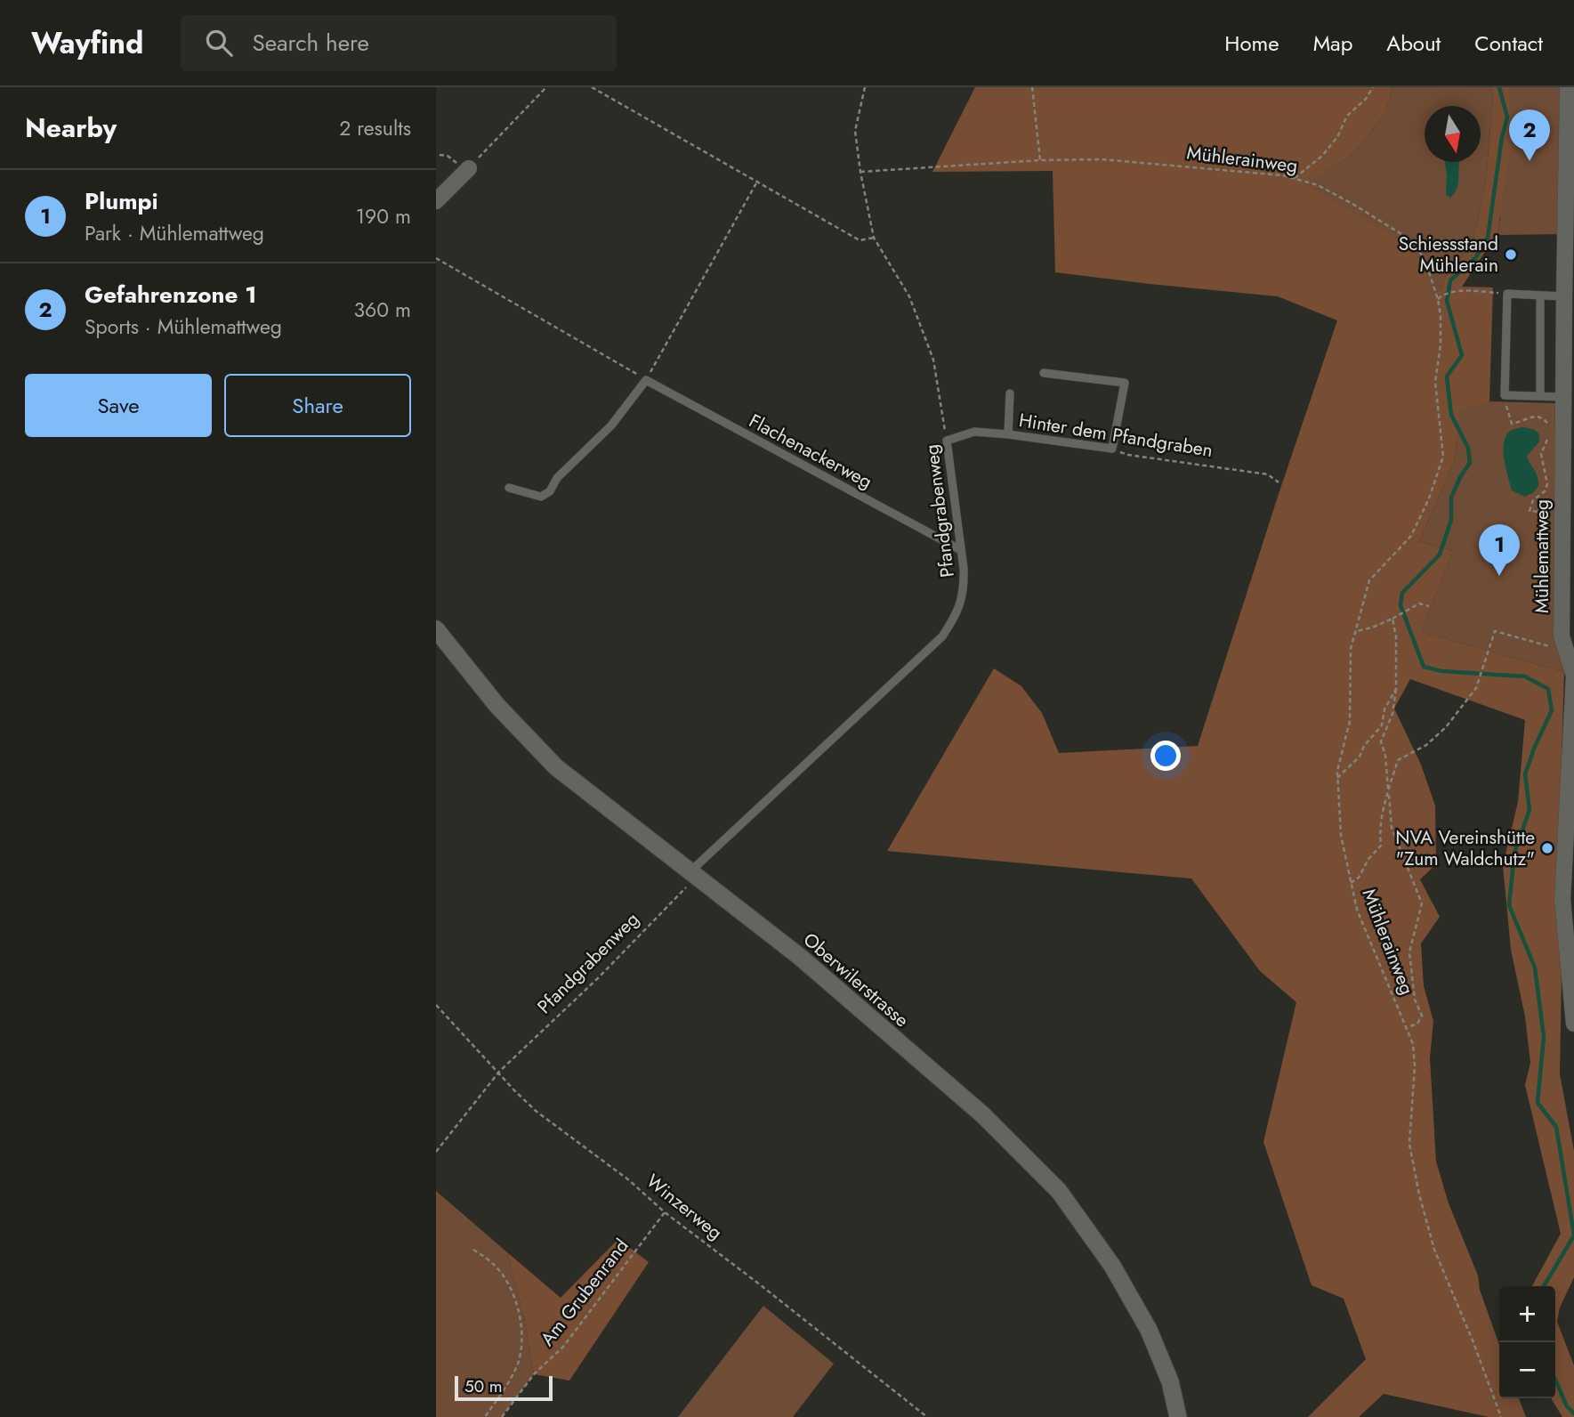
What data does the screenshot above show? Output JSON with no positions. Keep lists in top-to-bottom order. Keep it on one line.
{"streets":{"street":["Mühlemattweg","Oberwilerstrasse"],"lane":["Hinter dem Pfandgraben","Flachenackerweg","Pfandgrabenweg"],"path":["Mühlerainweg","Winzerweg","Am Grubenrand"]},"crossings":[["Mühlerainweg","Pfandgrabenweg"],["Hinter dem Pfandgraben","Pfandgrabenweg"],["Flachenackerweg","Pfandgrabenweg"],["Pfandgrabenweg","Oberwilerstrasse"],["Pfandgrabenweg","Winzerweg"],["Winzerweg","Am Grubenrand"]],"places":["Schiessstand Mühlerain","NVA Vereinshütte \"Zum Waldchutz\""],"scale_bar":"50 m","north":"bottom","page":{"header":"Wayfind","search":"Search here","nav":["Home","Map","About","Contact"],"heading":["Nearby","2 results"],"pins":["2","1"],"list":[{"mark":"1","name":"Plumpi","note":"Park · Mühlemattweg","value":"190 m"},{"mark":"2","name":"Gefahrenzone 1","note":"Sports · Mühlemattweg","value":"360 m"}],"buttons":["Save","Share"],"map_buttons":["+","−"],"scale":"50 m"}}
